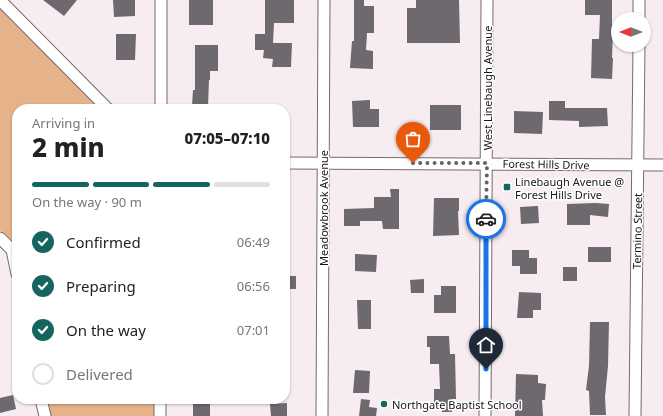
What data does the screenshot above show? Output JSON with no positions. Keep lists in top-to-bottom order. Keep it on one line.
{"streets":{"street":["West Linebaugh Avenue","Forest Hills Drive","Meadowbrook Avenue","Termino Street"]},"crossings":[["West Linebaugh Avenue","Forest Hills Drive"],["Forest Hills Drive","Meadowbrook Avenue"],["Forest Hills Drive","Termino Street"]],"places":{"transit":["Linebaugh Avenue @ Forest Hills Drive"],"other":["Northgate Baptist School"]},"north":"left","page":{"heading":["2 min","Arriving in","07:05–07:10"],"bar":"On the way · 90 m","list":[["Confirmed","06:49"],["Preparing","06:56"],["On the way","07:01"],"Delivered"]}}
